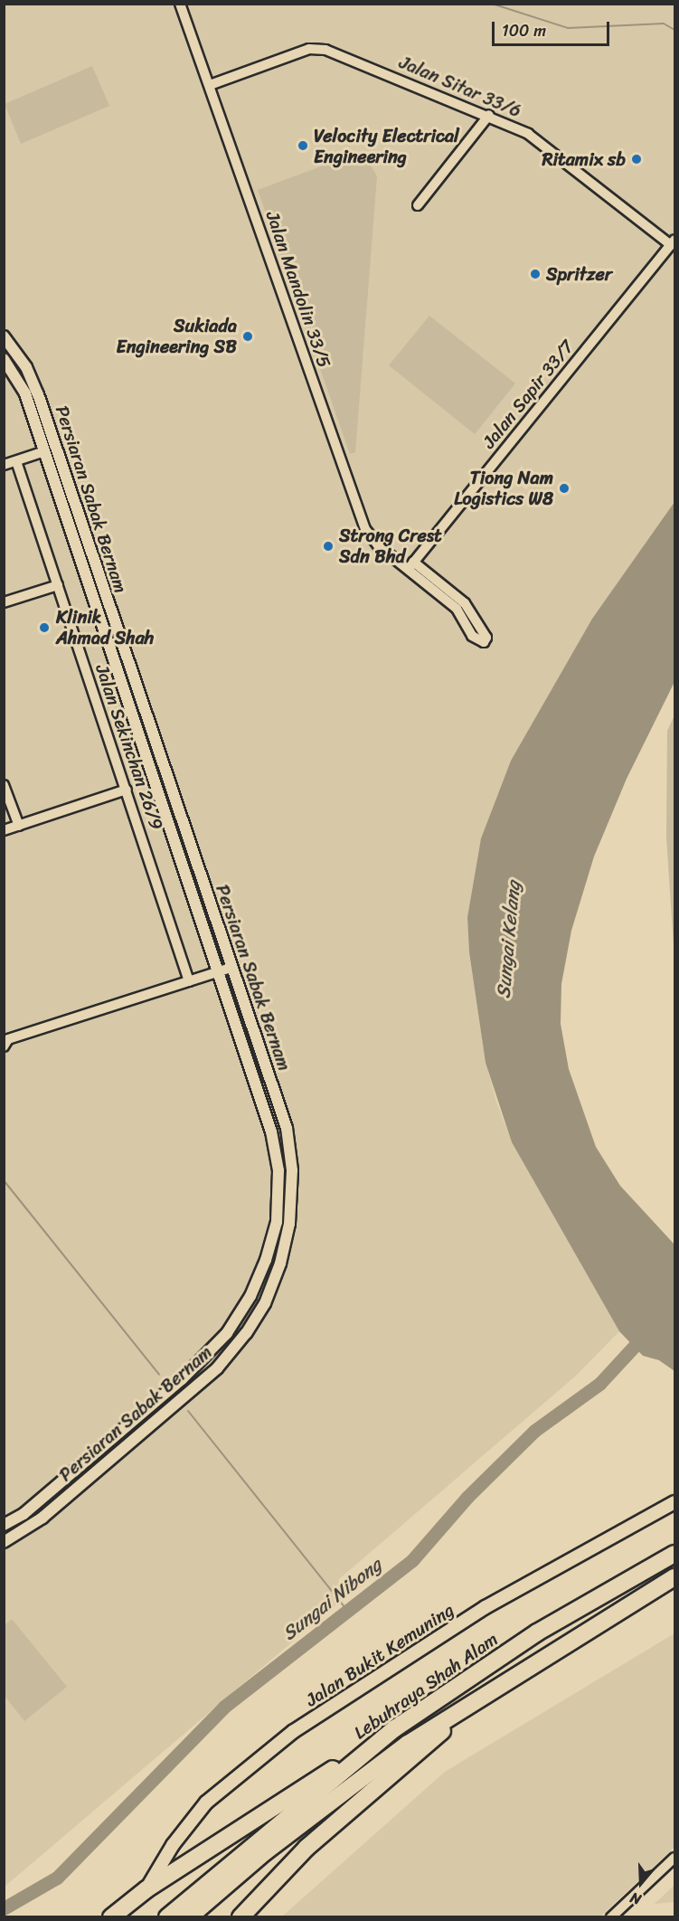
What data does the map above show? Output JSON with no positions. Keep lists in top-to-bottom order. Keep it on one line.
{"streets":{"highway":["Lebuhraya Shah Alam"],"main road":["Jalan Bukit Kemuning"],"street":["Jalan Sitar 33/6","Jalan Mandolin 33/5","Jalan Sapir 33/7","Persiaran Sabak Bernam","Jalan Sekinchan 26/9"]},"crossings":[["Jalan Sitar 33/6","Jalan Mandolin 33/5"],["Jalan Sitar 33/6","Jalan Sapir 33/7"],["Jalan Mandolin 33/5","Jalan Sapir 33/7"]],"water":["Sungai Kelang","Sungai Nibong"],"places":["Velocity Electrical Engineering","Ritamix sb","Spritzer","Sukiada Engineering SB","Tiong Nam Logistics W8","Strong Crest Sdn Bhd","Klinik Ahmad Shah"],"scale_bar":"100 m","north":"bottom"}
